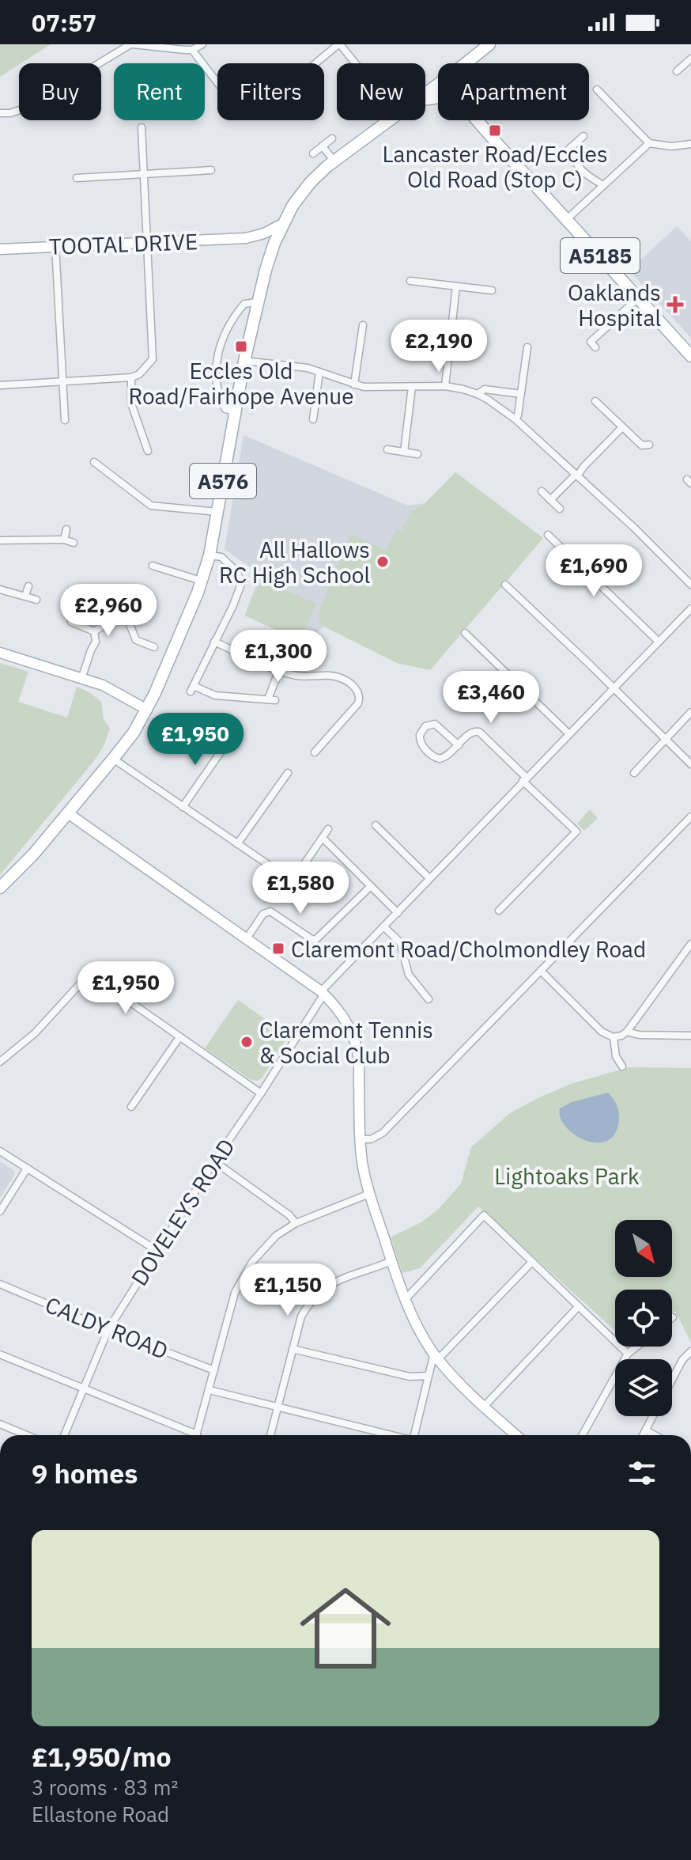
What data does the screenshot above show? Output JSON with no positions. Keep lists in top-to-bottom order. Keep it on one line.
{"streets":{"main road":["TOOTAL DRIVE","A5185","A576"],"street":["DOVELEYS ROAD","CALDY ROAD"]},"crossings":[["TOOTAL DRIVE","A576"],["DOVELEYS ROAD","CALDY ROAD"]],"parks":["Lightoaks Park"],"places":{"transit":["Lancaster Road/Eccles Old Road (Stop C)","Eccles Old Road/Fairhope Avenue","Claremont Road/Cholmondley Road"],"health":["Oaklands Hospital"],"other":["All Hallows RC High School","Claremont Tennis & Social Club"]},"north":"bottom right","page":{"status":"07:57","chip":["Buy","Rent","Filters","New","Apartment"],"price":["£2,190","£1,690","£2,960","£1,300","£3,460","£1,950","£1,580","£1,950","£1,150"],"heading":"9 homes","list":[{"name":"£1,950/mo","note":"3 rooms · 83 m² · Ellastone Road"}]}}
